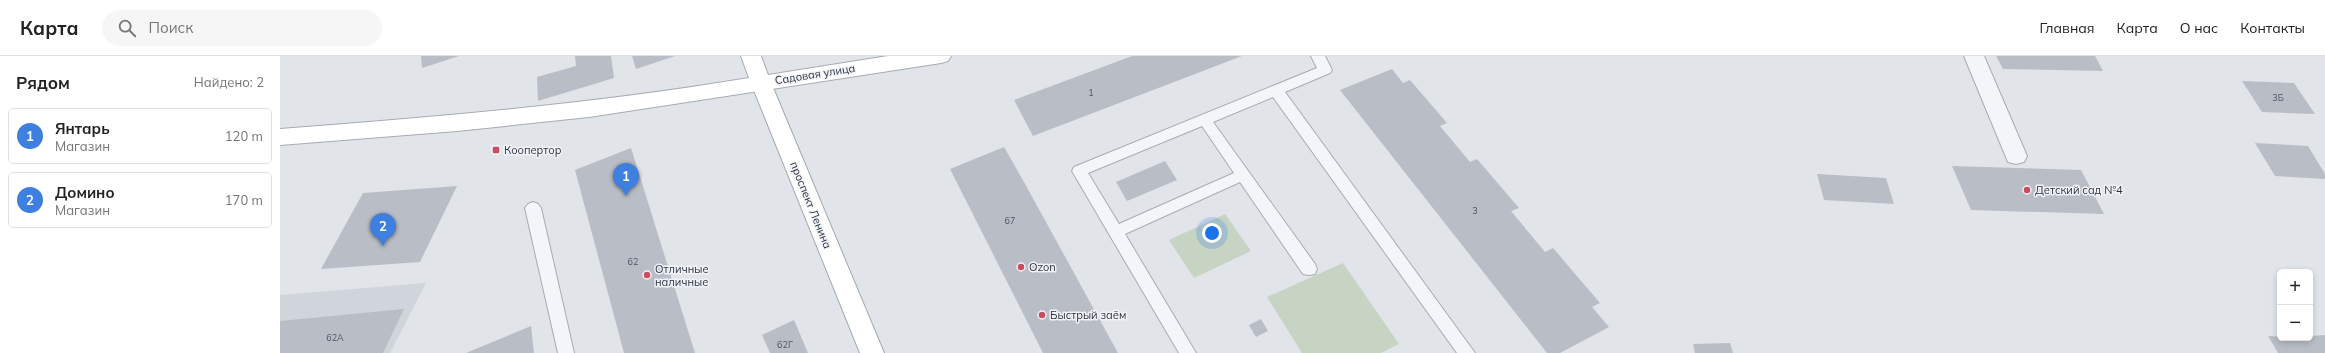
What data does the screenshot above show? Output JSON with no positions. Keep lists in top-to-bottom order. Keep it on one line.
{"streets":{"street":["Садовая улица","проспект Ленина"]},"crossings":[["Садовая улица","проспект Ленина"]],"places":{"transit":["Коопертор"],"other":["Детский сад №4","Ozon","Отличные наличные","Быстрый заём"]},"house_numbers":["1","3Б","3","67","62","62А","62Г"],"page":{"header":"Карта","search":"Поиск","nav":["Главная","Карта","О нас","Контакты"],"heading":["Рядом","Найдено: 2"],"list":[{"mark":"1","name":"Янтарь","note":"Магазин","value":"120 m"},{"mark":"2","name":"Домино","note":"Магазин","value":"170 m"}],"pins":["1","2"],"map_buttons":["+","−"]}}
